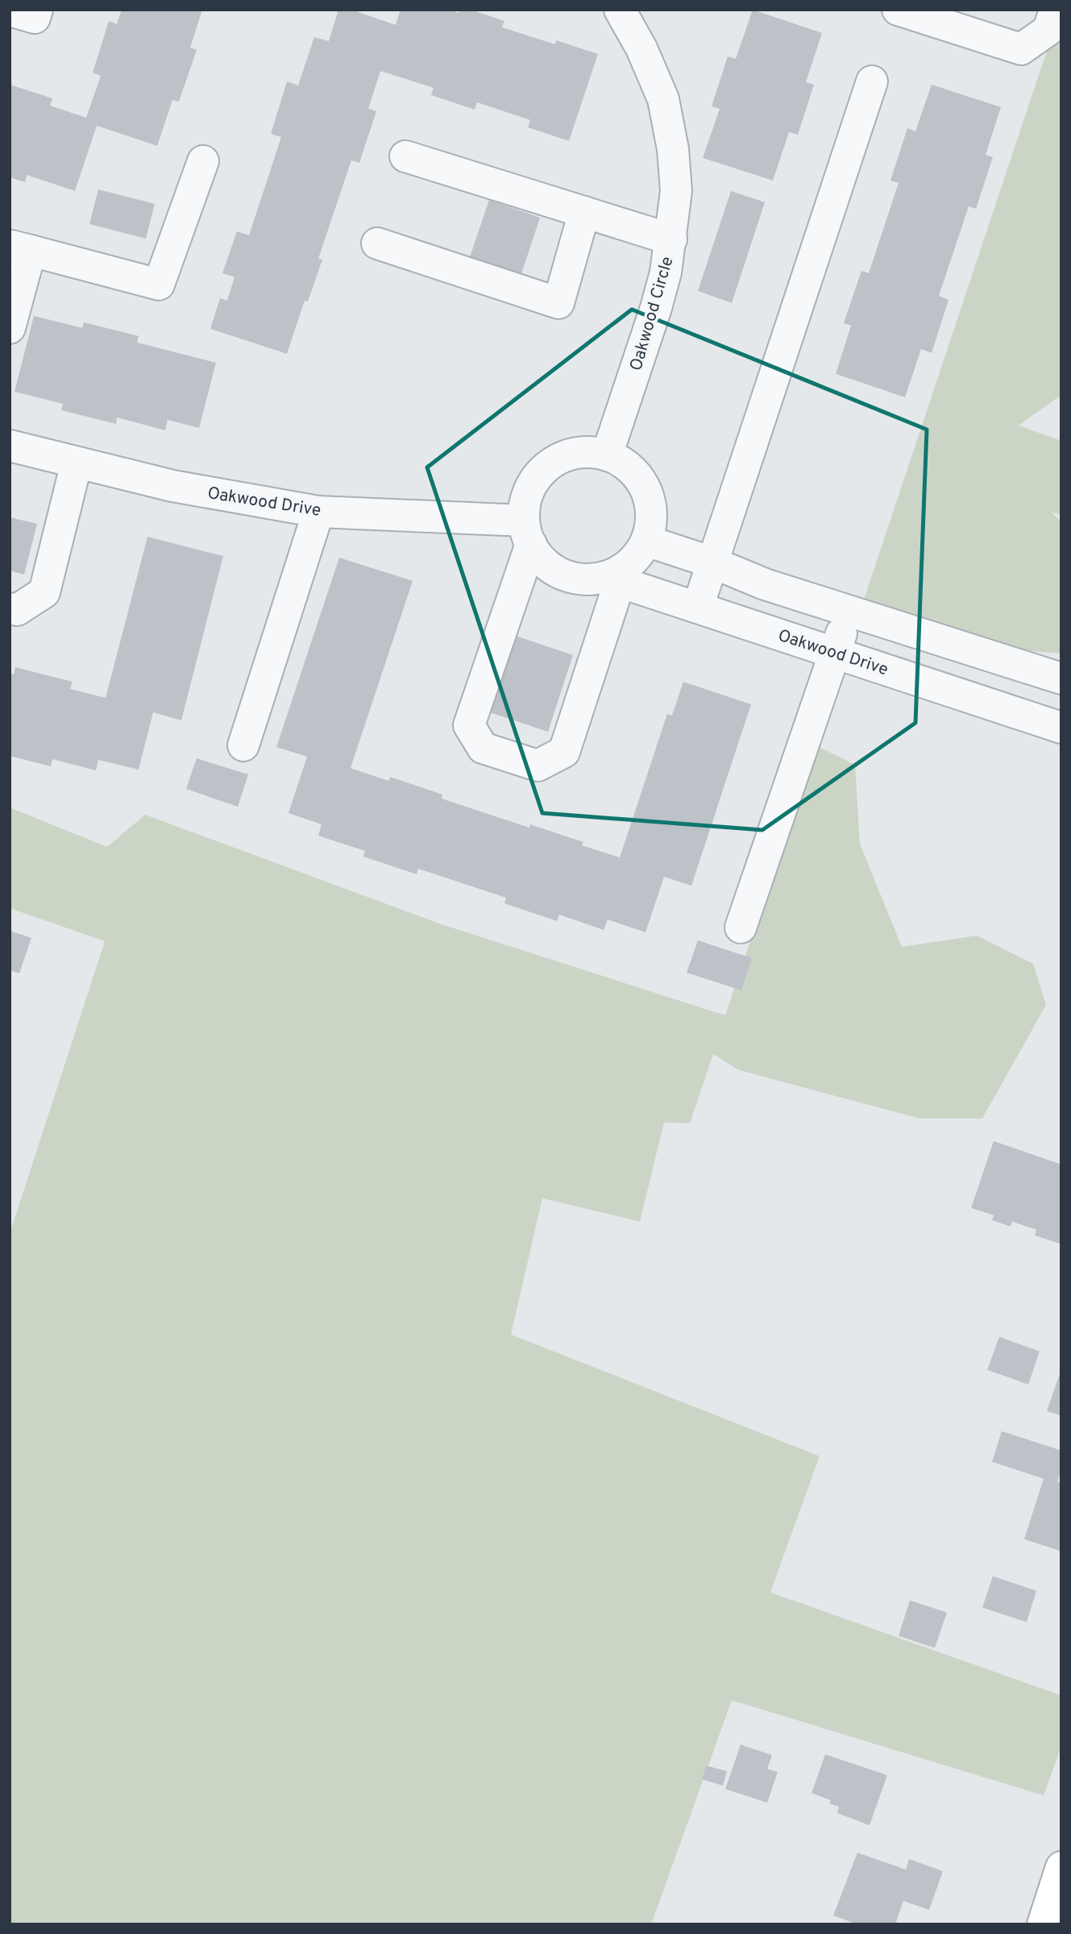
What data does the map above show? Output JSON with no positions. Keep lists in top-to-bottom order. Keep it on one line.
{"streets":{"street":["Oakwood Circle","Oakwood Drive"]},"crossings":[["Oakwood Circle","Oakwood Drive"]]}
